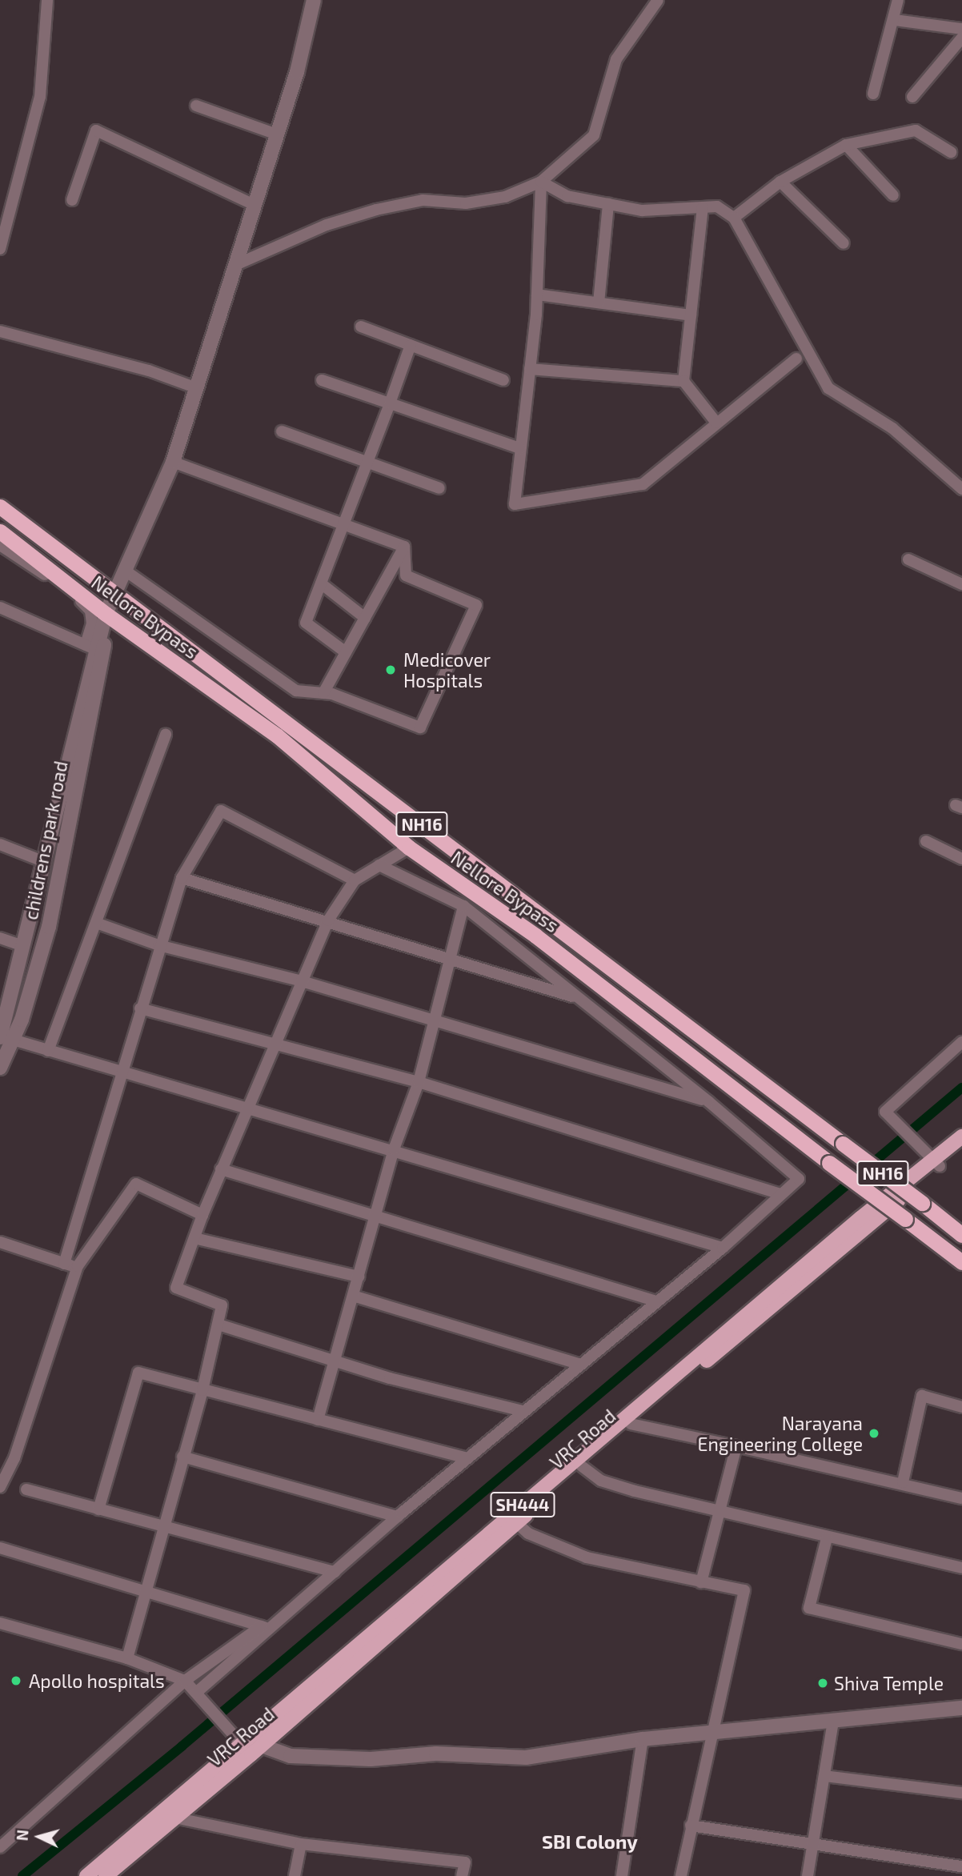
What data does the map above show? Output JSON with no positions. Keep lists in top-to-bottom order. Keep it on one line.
{"streets":{"highway":["Nellore Bypass","NH16"],"main road":["VRC Road","SH444"],"street":["childrens park road"]},"crossings":[["Nellore Bypass","childrens park road"],["VRC Road","SH444"]],"districts":["SBI Colony"],"places":["Medicover Hospitals","Narayana Engineering College","Apollo hospitals","Shiva Temple"],"north":"left"}
